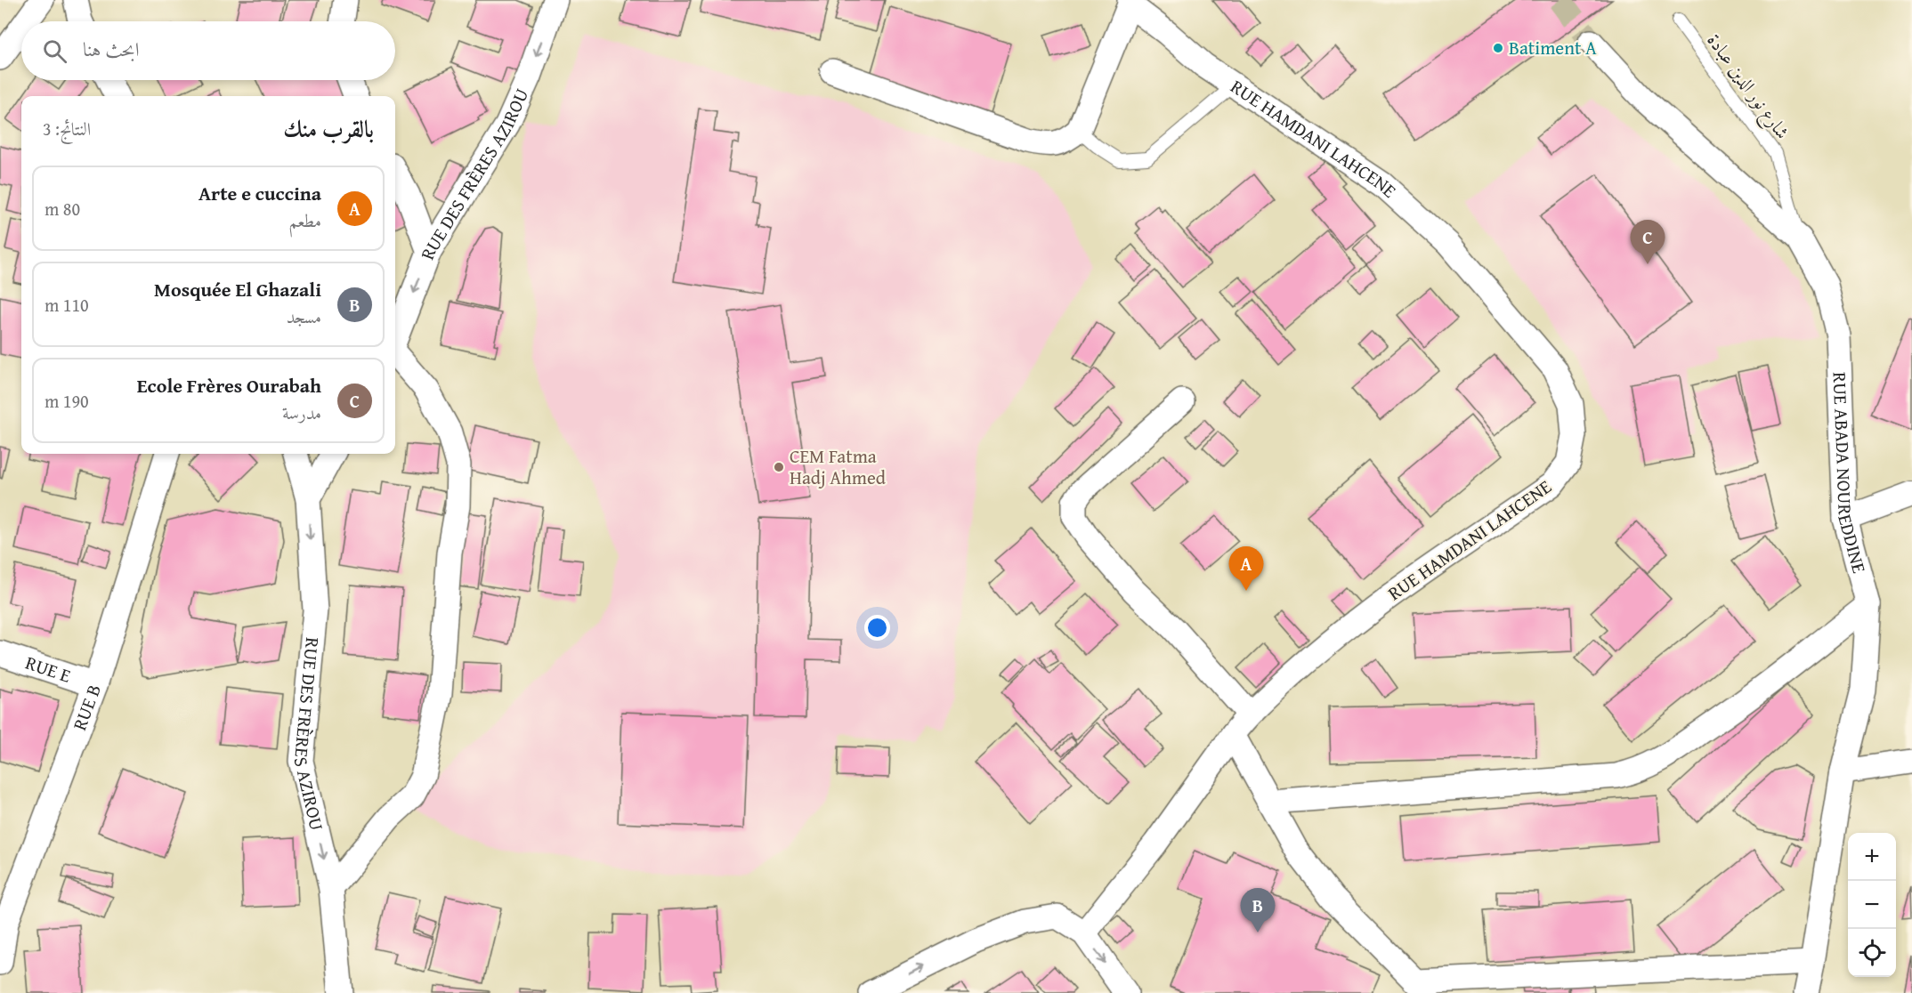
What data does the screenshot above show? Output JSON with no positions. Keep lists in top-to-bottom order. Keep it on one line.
{"streets":{"street":["RUE HAMDANI LAHCENE","RUE DES FRÈRES AZIROU","RUE ABADA NOUREDDINE","RUE E","RUE B"],"lane":["شارع نور الدين عبادة"]},"crossings":[["شارع نور الدين عبادة","RUE ABADA NOUREDDINE"],["RUE E","RUE B"]],"places":["Batiment A","CEM Fatma Hadj Ahmed"],"page":{"search":"ابحث هنا","heading":["بالقرب منك","النتائج: 3"],"list":[{"mark":"A","name":"Arte e cuccina","note":"مطعم","value":"80 m"},{"mark":"B","name":"Mosquée El Ghazali","note":"مسجد","value":"110 m"},{"mark":"C","name":"Ecole Frères Ourabah","note":"مدرسة","value":"190 m"}],"pins":["C","A","B"],"map_buttons":["+","−"]}}
